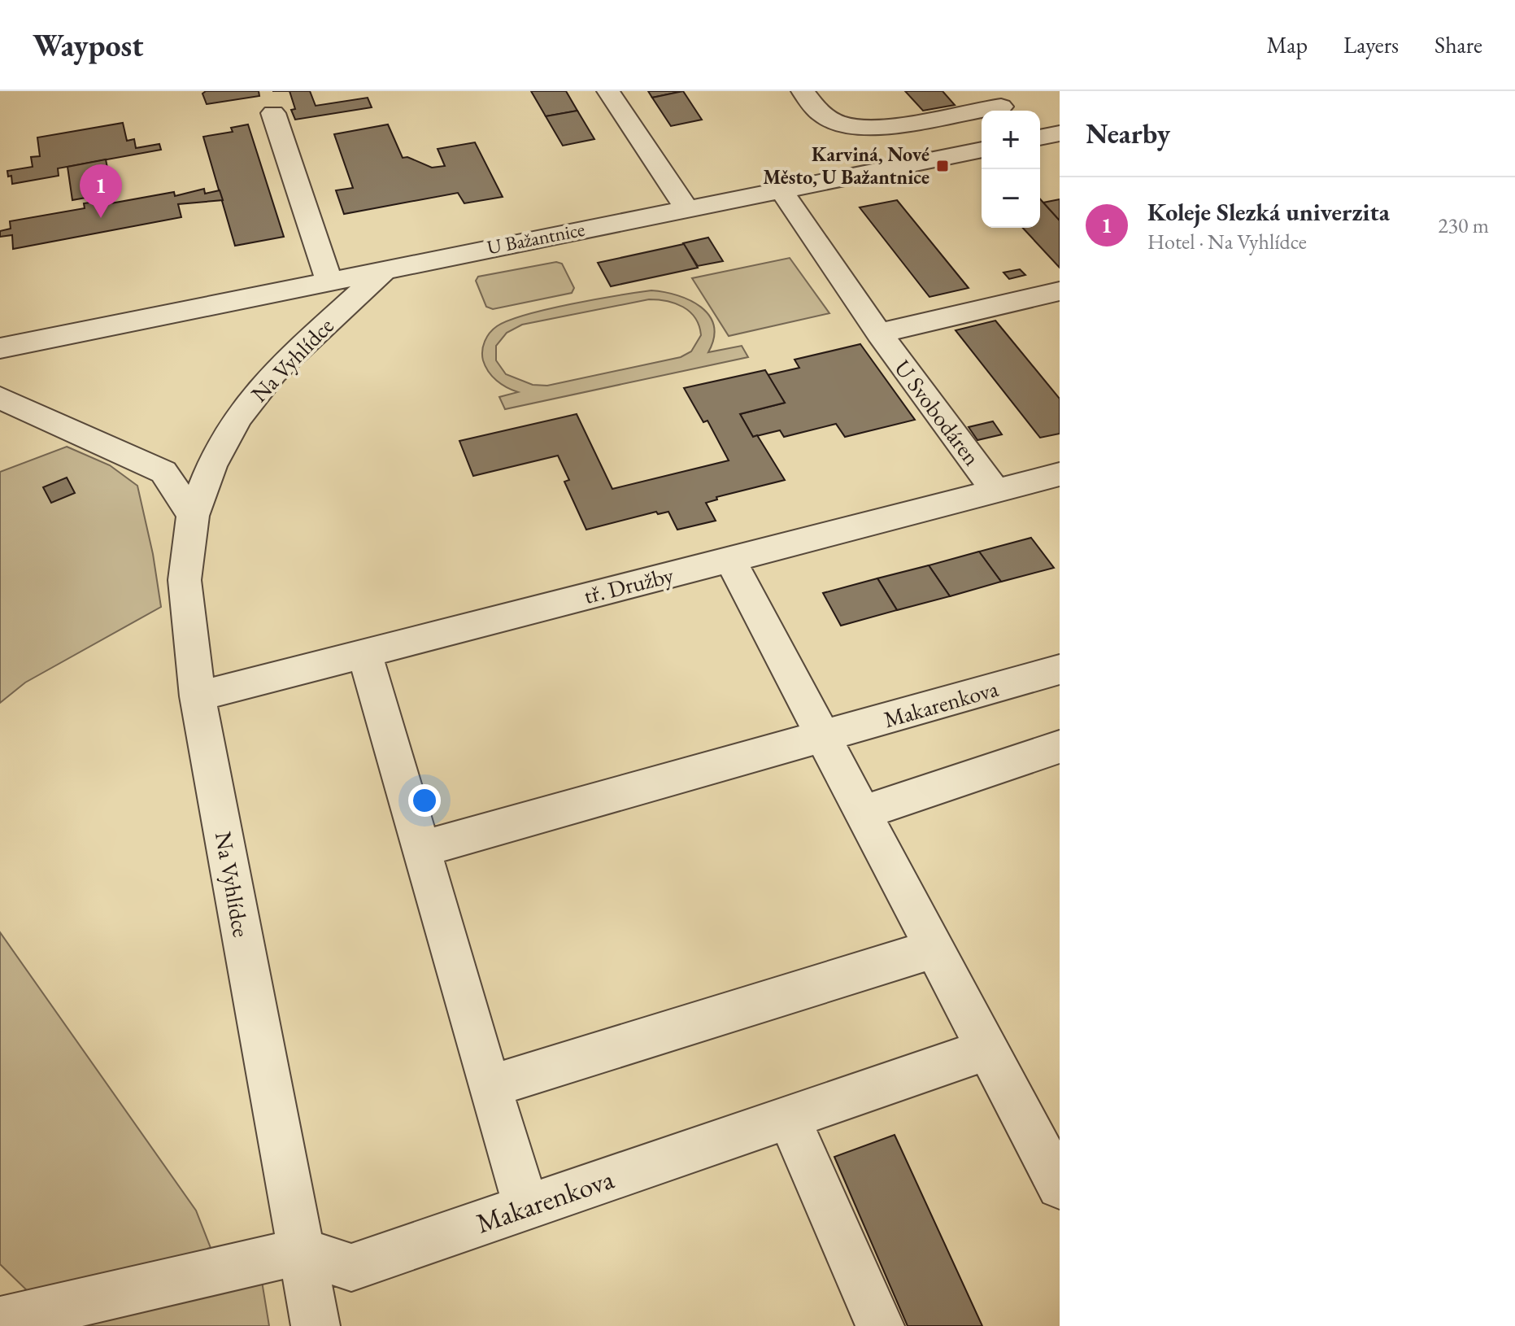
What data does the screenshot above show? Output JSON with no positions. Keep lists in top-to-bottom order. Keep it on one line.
{"streets":{"street":["U Bažantnice","Na Vyhlídce","U Svobodáren","tř. Družby","Makarenkova"]},"crossings":[["U Bažantnice","Na Vyhlídce"],["U Bažantnice","U Svobodáren"],["Na Vyhlídce","tř. Družby"],["Na Vyhlídce","Makarenkova"],["U Svobodáren","tř. Družby"]],"places":{"transit":["Karviná, Nové Město, U Bažantnice"]},"page":{"header":"Waypost","nav":["Map","Layers","Share"],"heading":"Nearby","map_buttons":["+","−"],"pins":"1","list":[{"mark":"1","name":"Koleje Slezká univerzita","note":"Hotel · Na Vyhlídce","value":"230 m"}]}}
